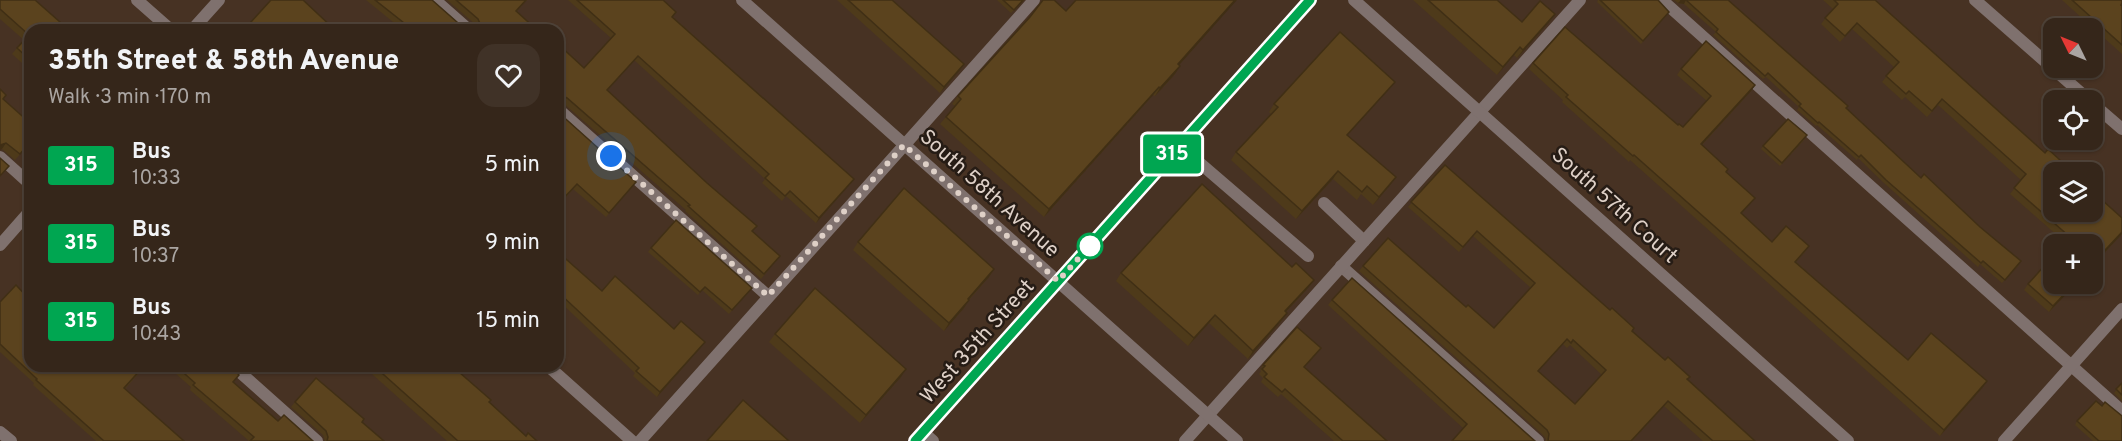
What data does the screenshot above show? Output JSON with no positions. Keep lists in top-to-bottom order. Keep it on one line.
{"streets":{"street":["South 58th Avenue","South 57th Court","West 35th Street"]},"crossings":[["South 58th Avenue","West 35th Street"]],"lines":["bus line 315"],"north":"top left","page":{"on_map":"315","map_buttons":"+","heading":["35th Street & 58th Avenue","Walk · 3 min · 170 m"],"list":[{"mark":"315","name":"Bus","note":"10:33","value":"5 min"},{"mark":"315","name":"Bus","note":"10:37","value":"9 min"},{"mark":"315","name":"Bus","note":"10:43","value":"15 min"}]}}
